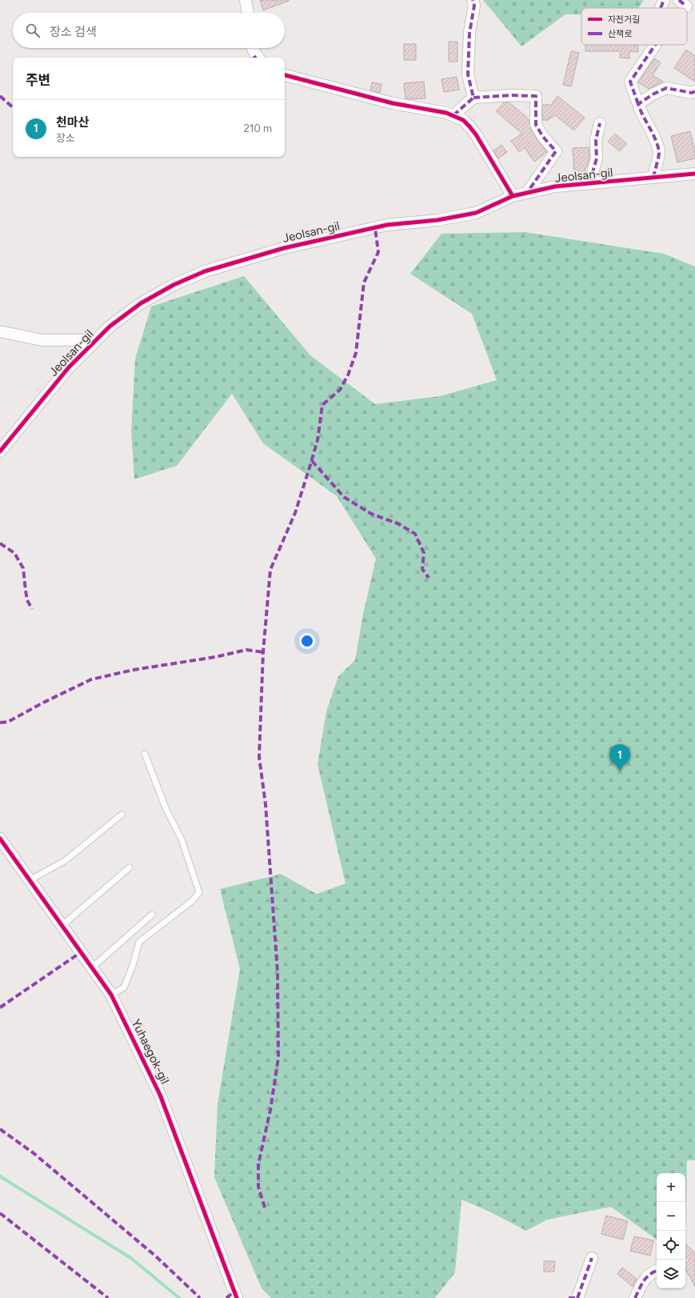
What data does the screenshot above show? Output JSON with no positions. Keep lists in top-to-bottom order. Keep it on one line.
{"streets":{"street":["Jeolsan-gil","Yuhaegok-gil"]},"legend":["자전거길","산책로"],"page":{"search":"장소 검색","heading":"주변","list":[{"mark":"1","name":"천마산","note":"장소","value":"210 m"}],"pins":"1","map_buttons":["+","−"]}}
